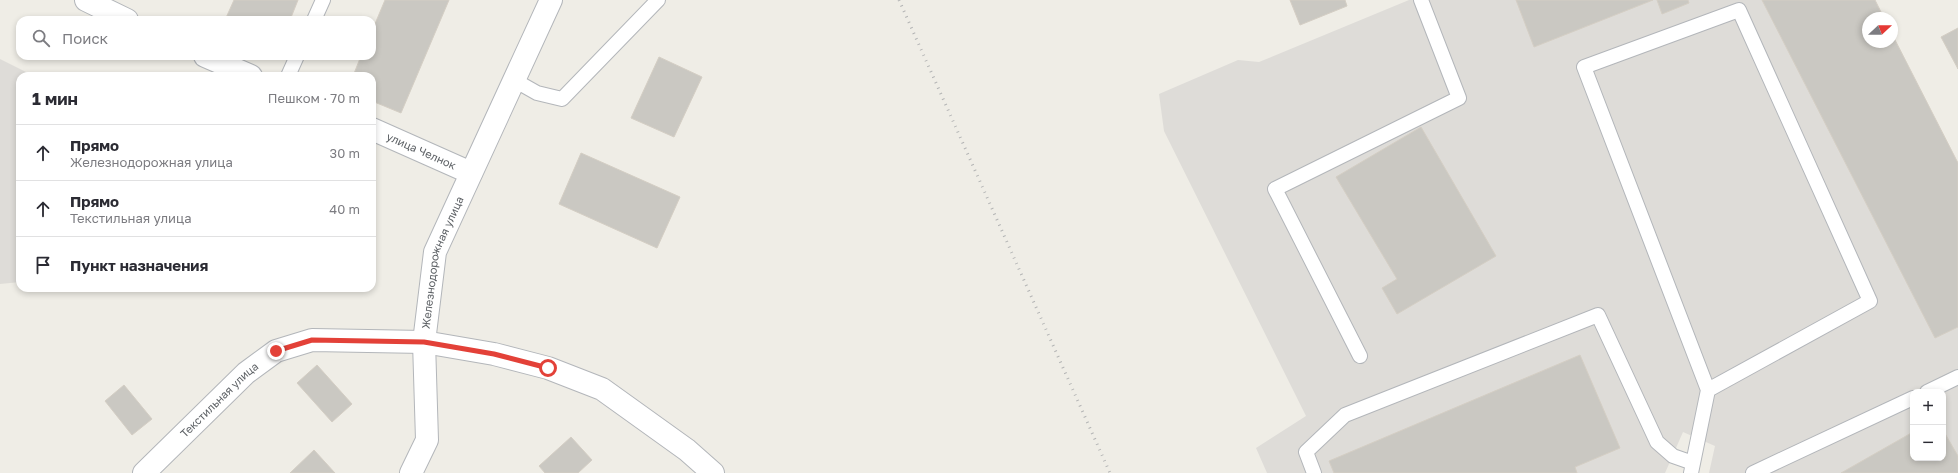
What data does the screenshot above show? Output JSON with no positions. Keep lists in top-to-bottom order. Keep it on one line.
{"streets":{"street":["улица Челнок","Железнодорожная улица","Текстильная улица"]},"crossings":[["улица Челнок","Железнодорожная улица"],["Железнодорожная улица","Текстильная улица"]],"north":"right","page":{"search":"Поиск","heading":["1 мин","Пешком · 70 m"],"list":[["Прямо","Железнодорожная улица","30 m"],["Прямо","Текстильная улица","40 m"],"Пункт назначения"],"map_buttons":["+","−"]}}
